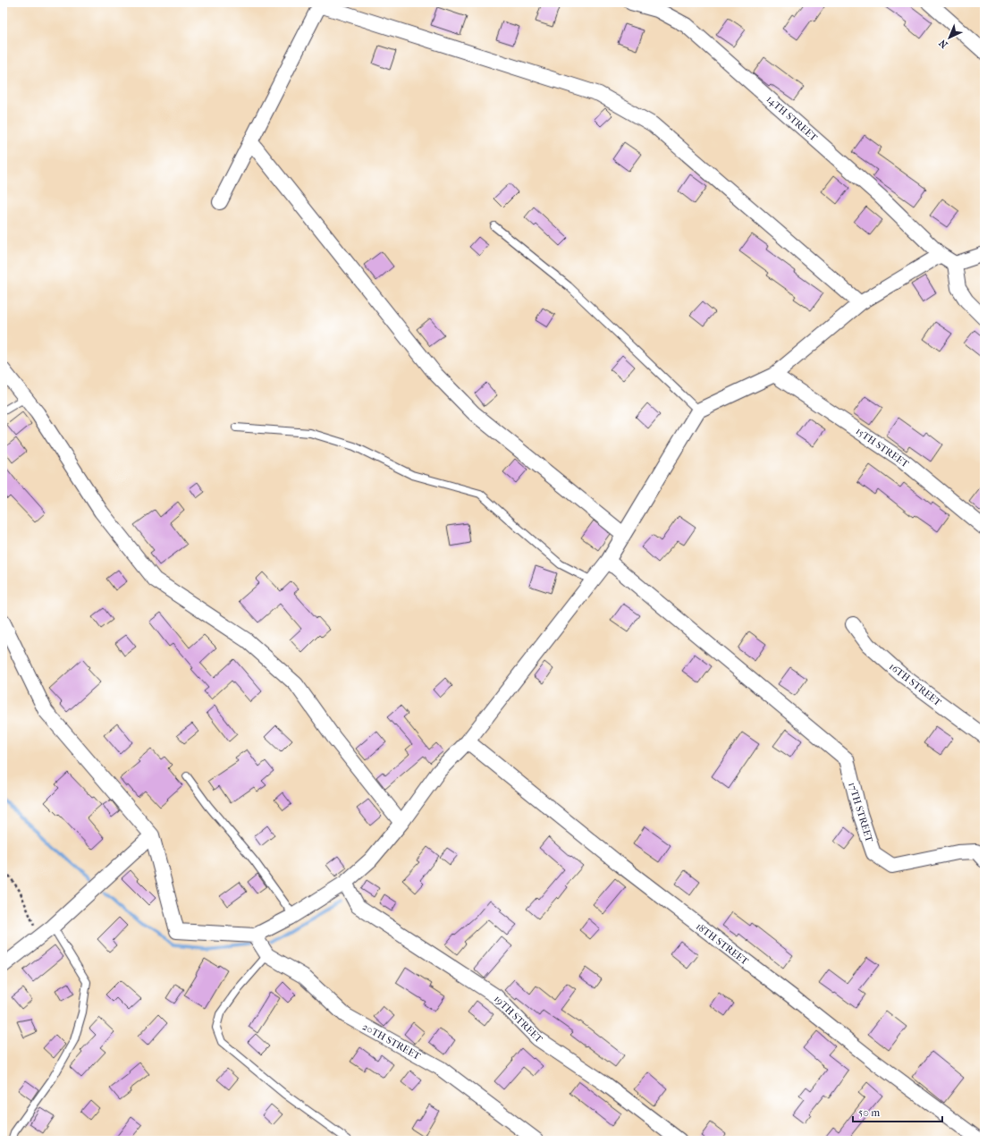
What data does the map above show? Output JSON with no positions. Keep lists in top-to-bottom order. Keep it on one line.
{"streets":{"street":["14TH STREET","15TH STREET","16TH STREET","17TH STREET","18TH STREET","19TH STREET","20TH STREET"]},"scale_bar":"50 m","north":"bottom left"}
